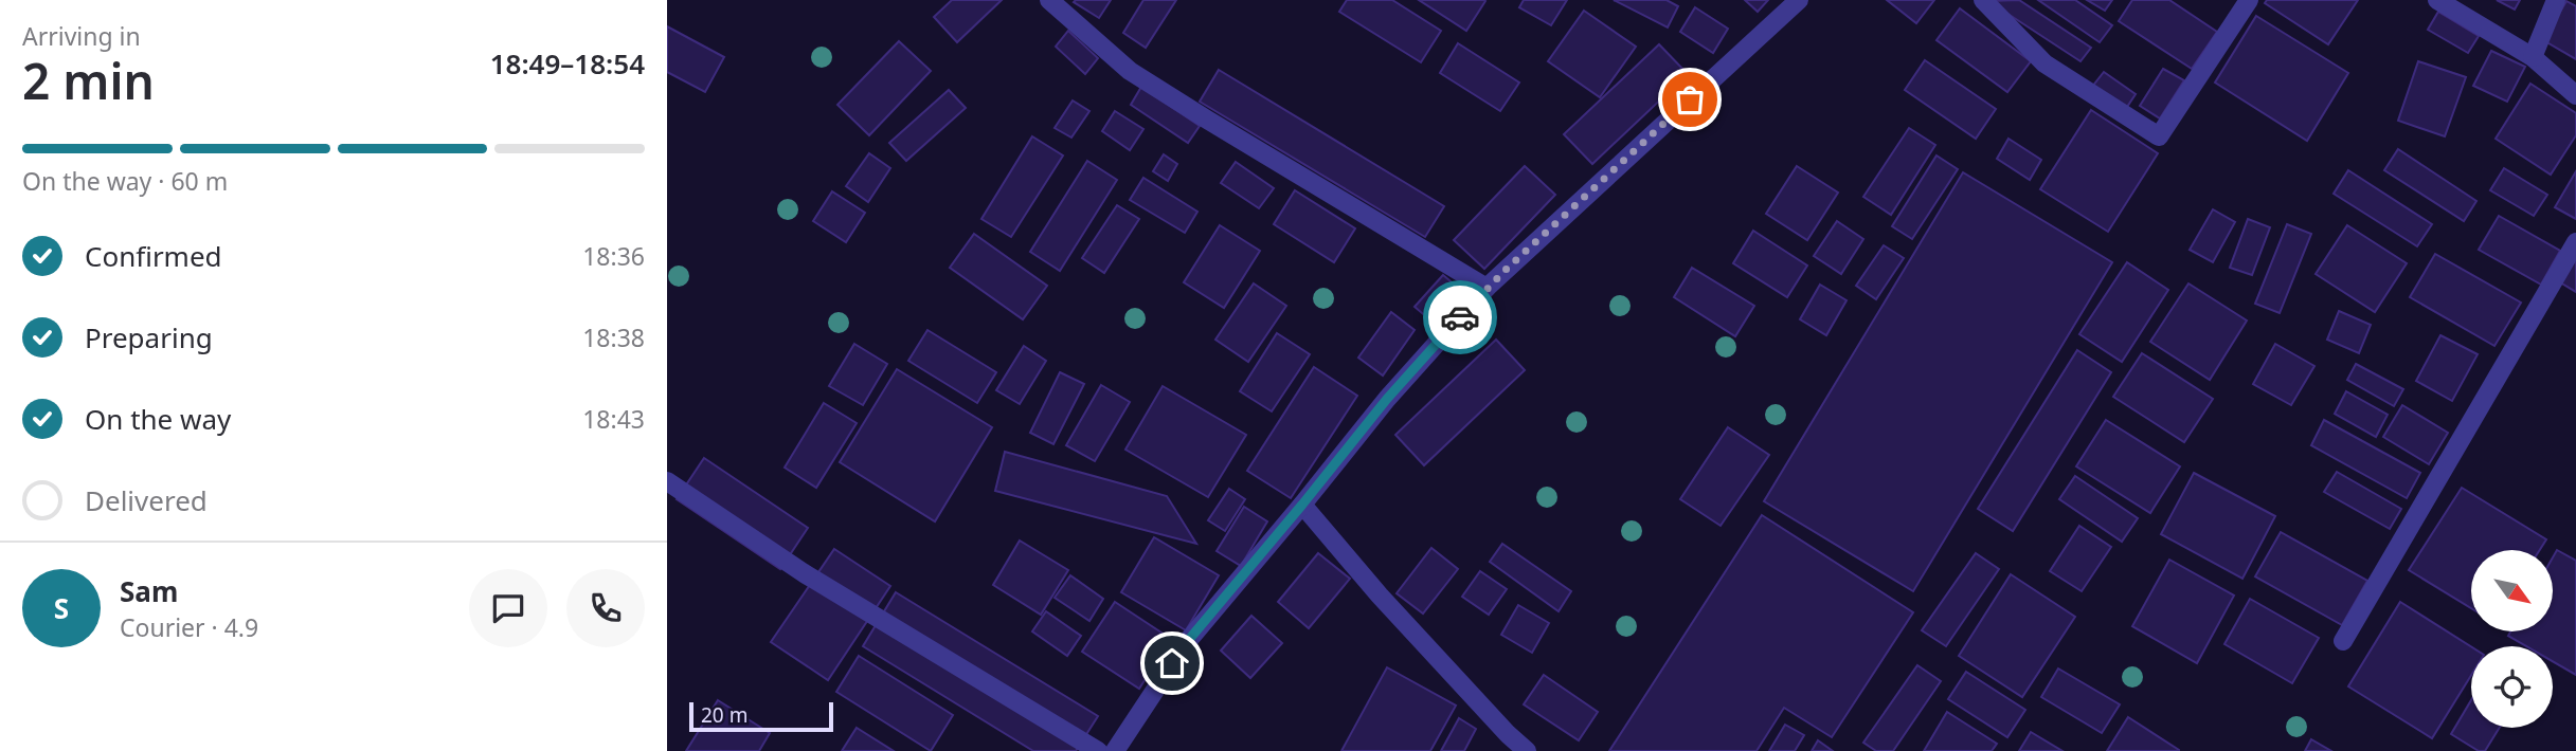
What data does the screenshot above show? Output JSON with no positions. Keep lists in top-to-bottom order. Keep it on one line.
{"scale_bar":"20 m","north":"bottom right","page":{"heading":["2 min","Arriving in","18:49–18:54"],"panel":["Sam","Courier · 4.9"],"bar":"On the way · 60 m","list":[["Confirmed","18:36"],["Preparing","18:38"],["On the way","18:43"],"Delivered"],"round":"S","scale":"20 m"}}
